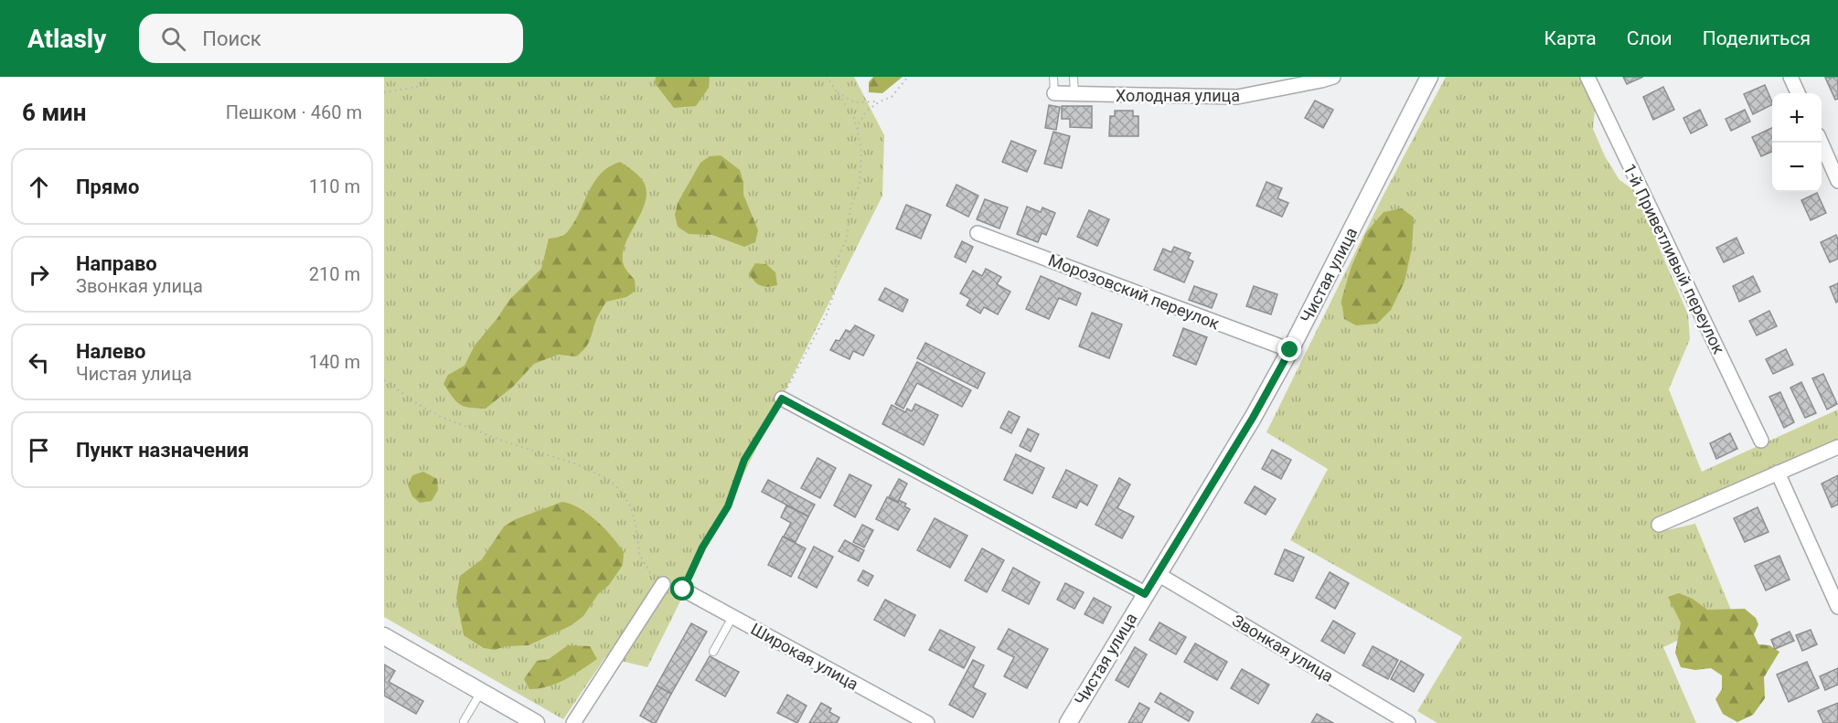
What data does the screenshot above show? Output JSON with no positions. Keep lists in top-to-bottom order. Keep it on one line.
{"streets":{"street":["Холодная улица","1-й Приветливый переулок","Чистая улица","Морозовский переулок","Звонкая улица","Широкая улица"]},"crossings":[["Чистая улица","Морозовский переулок"],["Чистая улица","Звонкая улица"]],"page":{"header":"Atlasly","search":"Поиск","nav":["Карта","Слои","Поделиться"],"heading":["6 мин","Пешком · 460 m"],"map_buttons":["+","−"],"list":[["Прямо","110 m"],["Направо","Звонкая улица","210 m"],["Налево","Чистая улица","140 m"],"Пункт назначения"]}}
